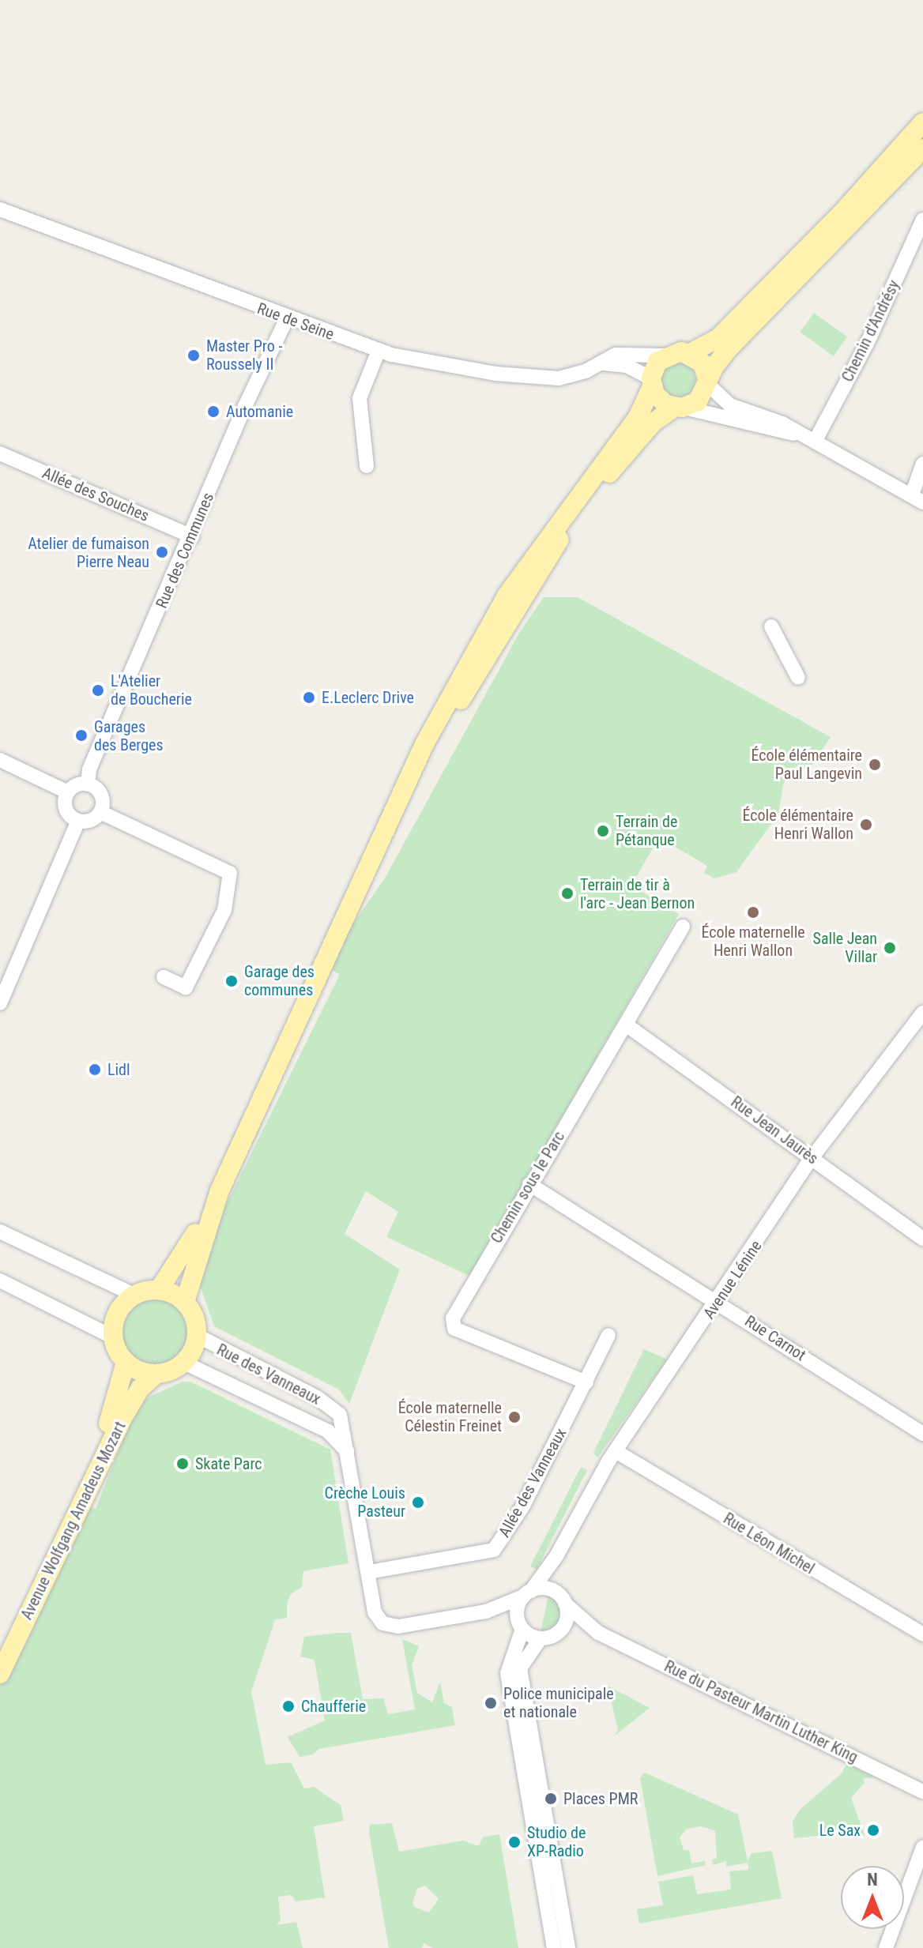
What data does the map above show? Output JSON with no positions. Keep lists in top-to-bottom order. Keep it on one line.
{"streets":{"main road":["Avenue Wolfgang Amadeus Mozart"],"street":["Rue de Seine","Chemin d'Andrésy","Allée des Souches","Rue des Communes","Rue Jean Jaurès","Chemin sous le Parc","Avenue Lénine","Rue Carnot","Rue des Vanneaux","Allée des Vanneaux","Rue Léon Michel","Rue du Pasteur Martin Luther King"]},"crossings":[["Rue de Seine","Rue des Communes"],["Allée des Souches","Rue des Communes"],["Rue Jean Jaurès","Chemin sous le Parc"],["Rue Jean Jaurès","Avenue Lénine"],["Chemin sous le Parc","Rue Carnot"],["Chemin sous le Parc","Allée des Vanneaux"],["Avenue Lénine","Rue Carnot"],["Avenue Lénine","Rue Léon Michel"],["Avenue Lénine","Rue du Pasteur Martin Luther King"],["Rue des Vanneaux","Allée des Vanneaux"],["Rue des Vanneaux","Avenue Wolfgang Amadeus Mozart"]],"places":["Master Pro - Roussely II","Automanie","Atelier de fumaison Pierre Neau","L'Atelier de Boucherie","E.Leclerc Drive","Garages des Berges","École élémentaire Paul Langevin","École élémentaire Henri Wallon","Terrain de Pétanque","Terrain de tir à l'arc - Jean Bernon","École maternelle Henri Wallon","Salle Jean Villar","Garage des communes","Lidl","École maternelle Célestin Freinet","Skate Parc","Crèche Louis Pasteur","Police municipale et nationale","Chaufferie","Places PMR","Le Sax","Studio de XP-Radio"],"north":"top"}
